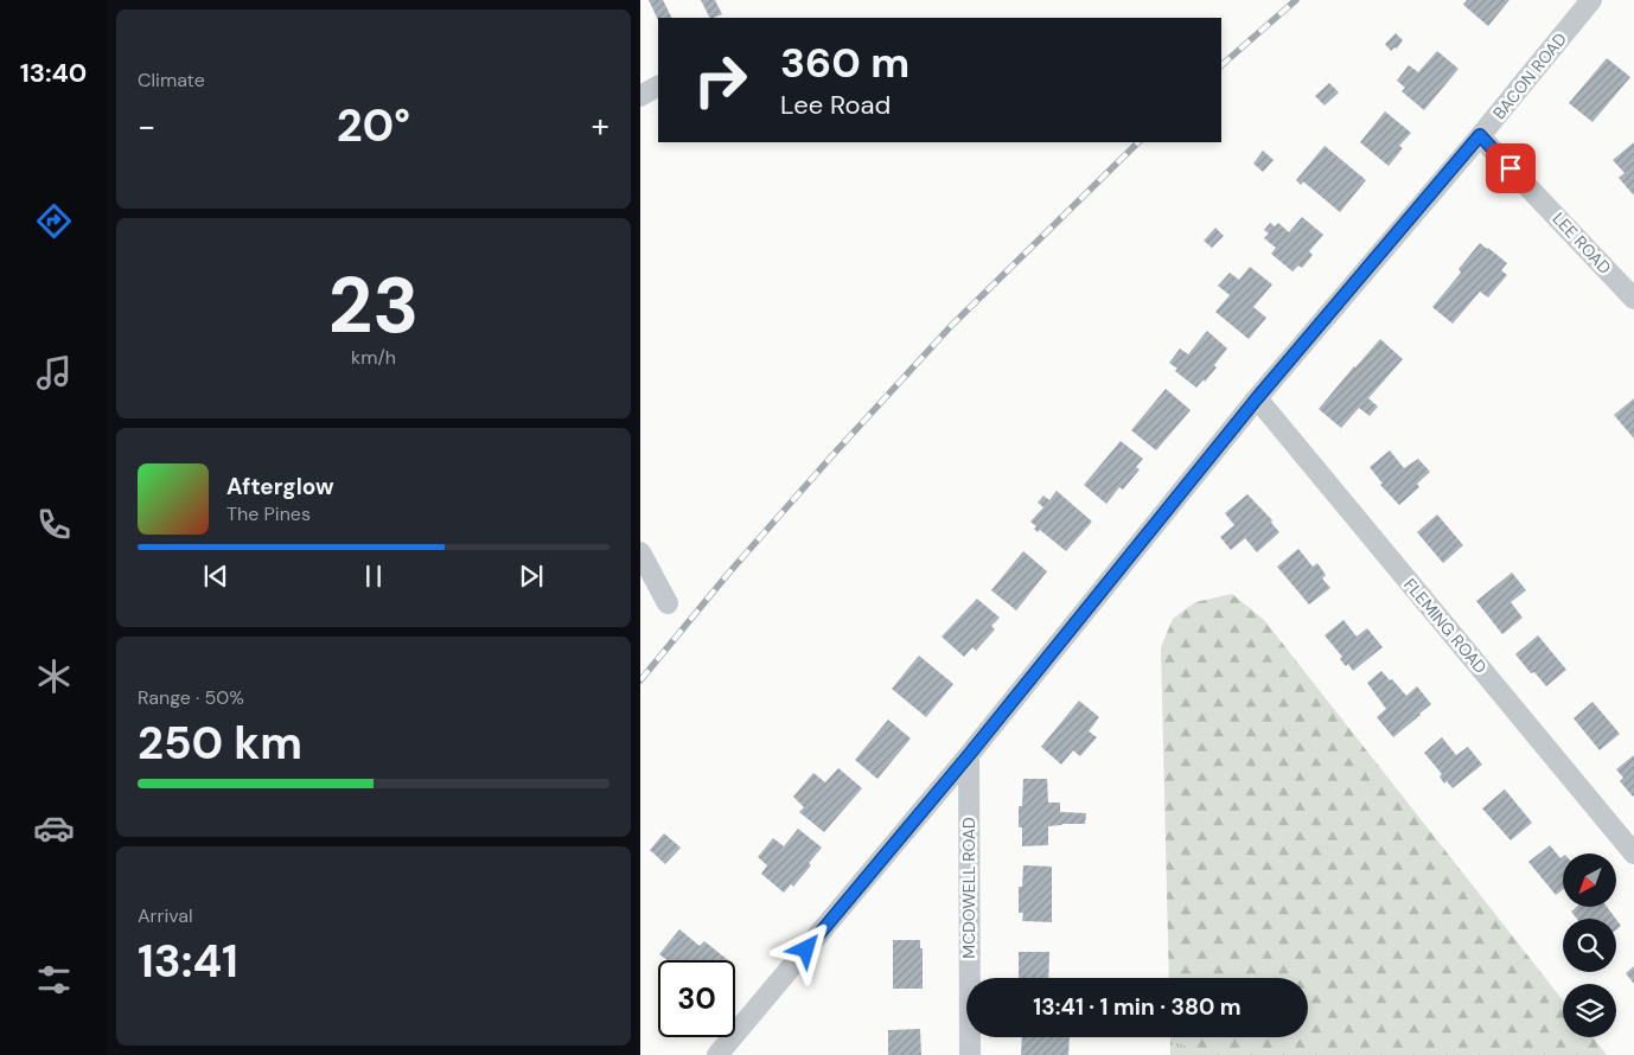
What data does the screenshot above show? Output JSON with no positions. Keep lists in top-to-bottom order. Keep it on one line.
{"streets":{"street":["BACON ROAD","LEE ROAD","FLEMING ROAD","MCDOWELL ROAD"]},"crossings":[["BACON ROAD","LEE ROAD"],["BACON ROAD","FLEMING ROAD"],["BACON ROAD","MCDOWELL ROAD"]],"north":"bottom left","page":{"tabs":"13:40","tile":["Climate",["23","km/h"],["Range · 50%","250 km"],["Arrival","13:41"]],"turn":["360 m","Lee Road"],"heat":["−","20°","+"],"song":["Afterglow","The Pines"],"limit":"30","trip":"13:41 · 1 min · 380 m"}}
